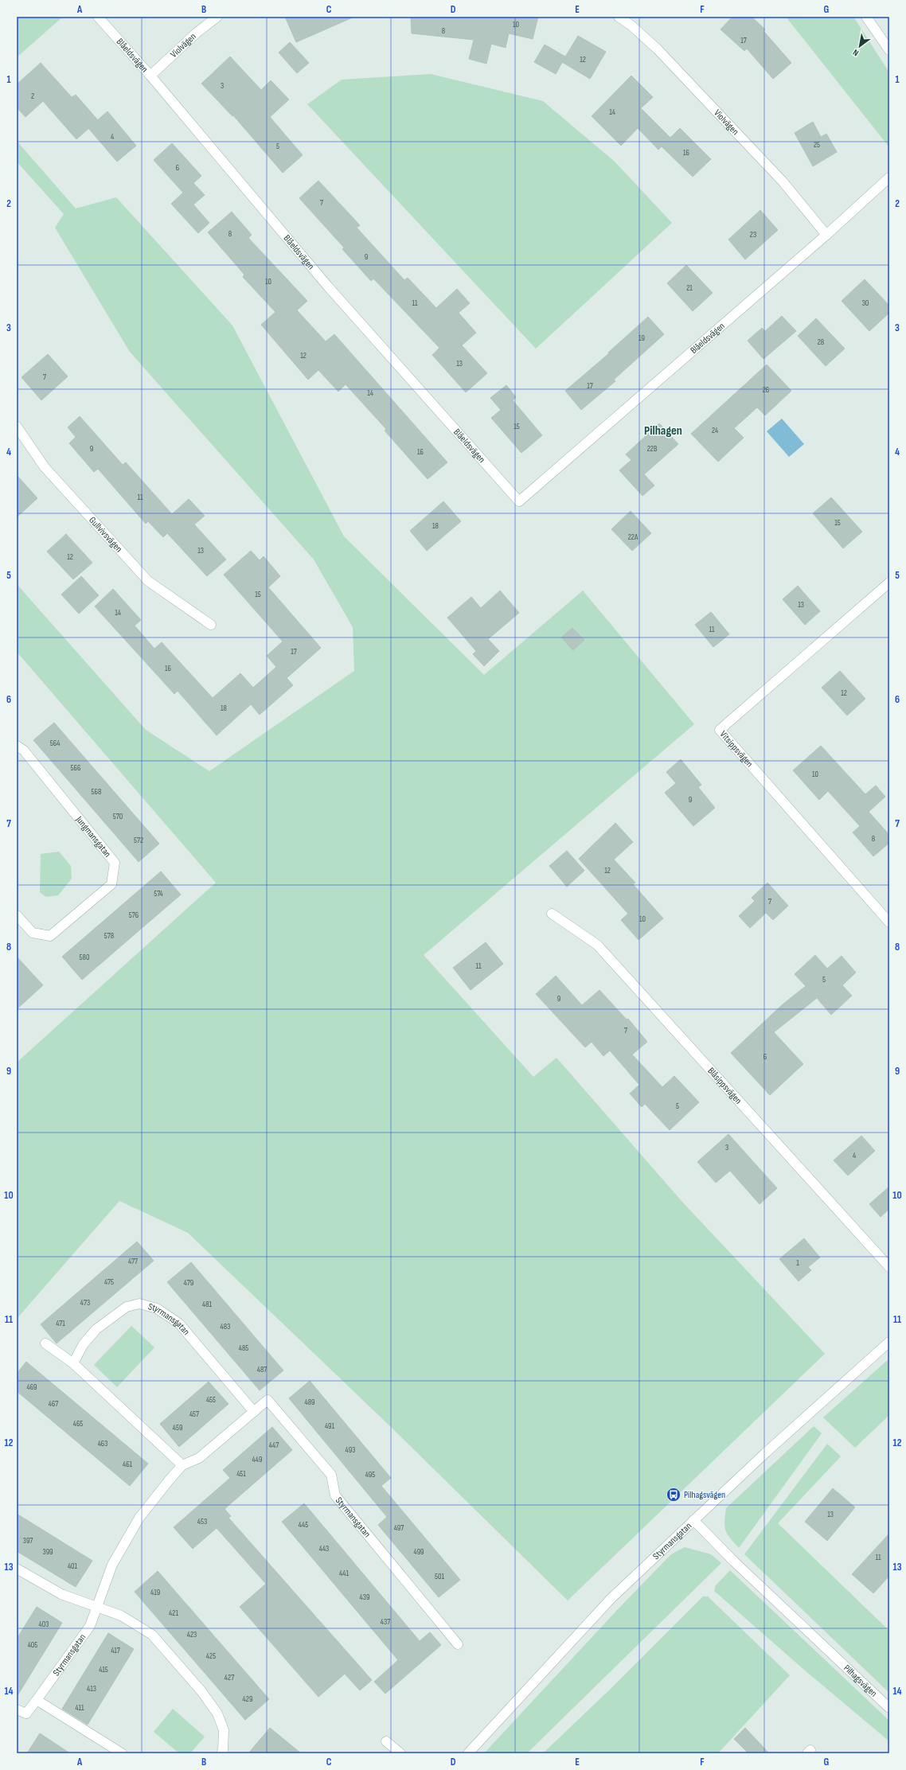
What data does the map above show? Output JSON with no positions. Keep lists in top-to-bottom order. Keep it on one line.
{"streets":{"street":["Violvägen","Blåeldsvägen","Gullvivsvägen","Vitsippsvägen","Jungmansgatan","Blåsippsvägen","Styrmansgatan","Pilhagsvägen"]},"crossings":[["Violvägen","Blåeldsvägen"],["Styrmansgatan","Pilhagsvägen"]],"districts":["Pilhagen"],"places":{"bus stop":["Pilhagsvägen"]},"house_numbers":["10","8","17","12","3","2","14","4","25","5","16","6","7","8","23","9","10","21","11","30","19","28","12","13","7","17","26","14","15","24","9","22B","16","11","15","18","22A","13","12","15","13","14","11","17","16","12","18","564","566","10","568","9","570","8","572","12","574","7","576","10","578","580","11","5","9","7","6","5","3","4","477","1","475","479","473","481","471","483","485","487","469","455","489","467","457","465","491","459","463","447","493","449","461","451","495","13","453","445","497","397","443","399","499","11","401","441","501","419","439","421","437","403","423","405","417","425","415","427","413","429","411"],"north":"bottom left","grid":{"columns":["A","B","C","D","E","F","G"],"rows":["1","2","3","4","5","6","7","8","9","10","11","12","13","14"]}}
